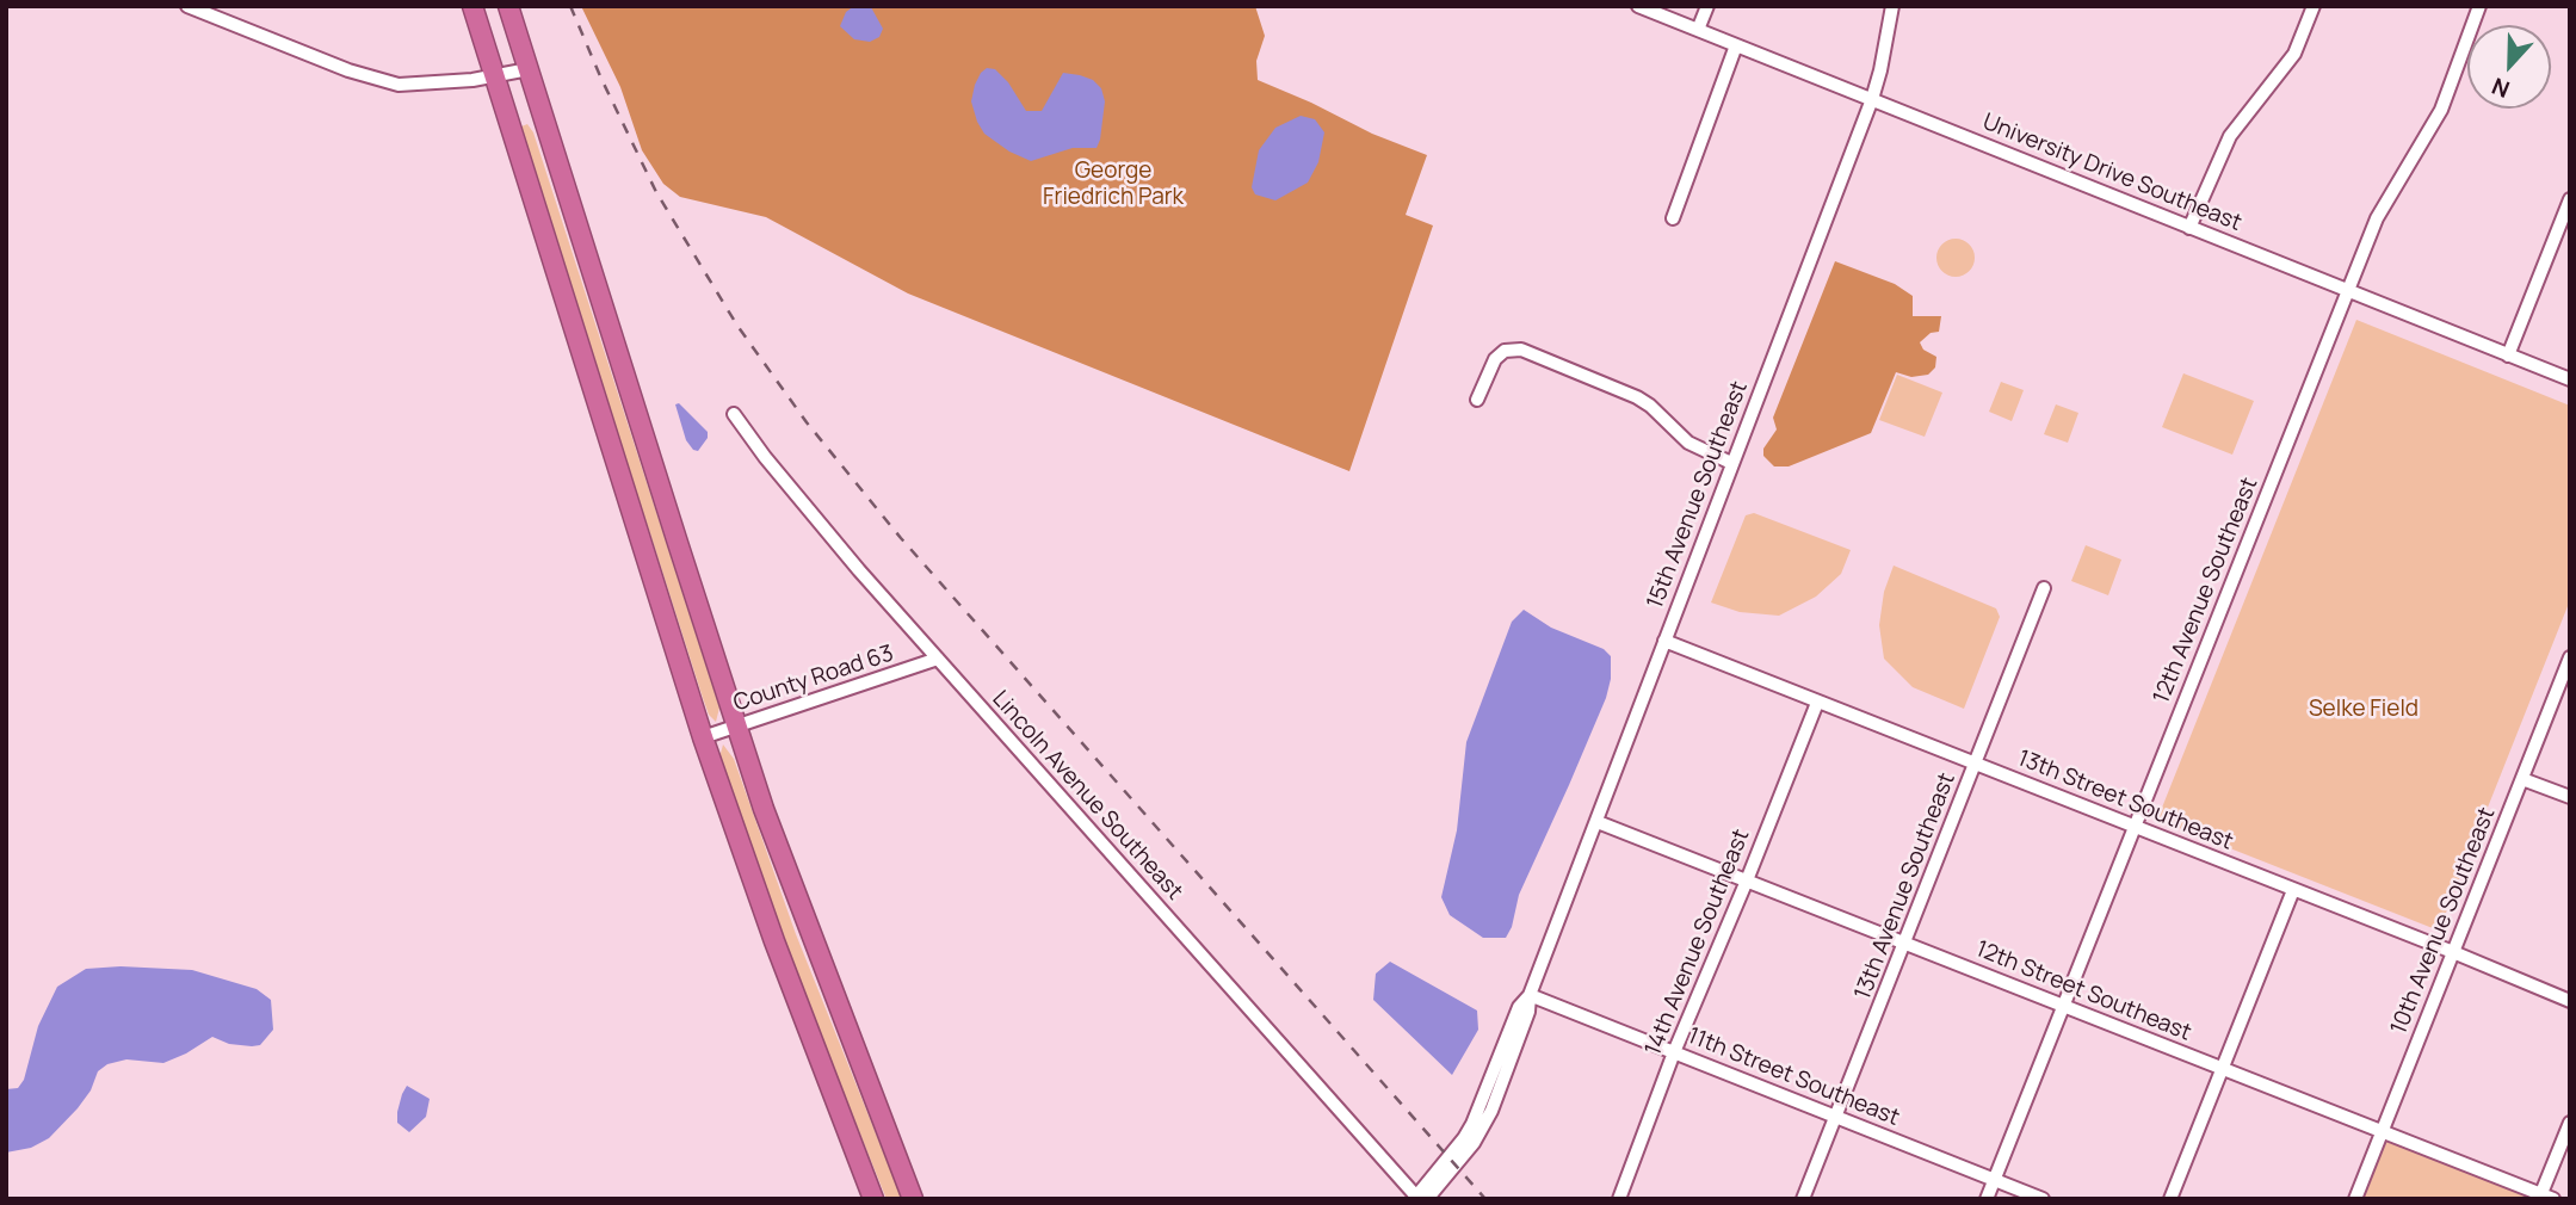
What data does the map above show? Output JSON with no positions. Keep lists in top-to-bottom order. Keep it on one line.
{"streets":{"street":["University Drive Southeast","15th Avenue Southeast","12th Avenue Southeast","County Road 63","Lincoln Avenue Southeast","13th Street Southeast","13th Avenue Southeast","10th Avenue Southeast","14th Avenue Southeast","12th Street Southeast","11th Street Southeast"]},"crossings":[["University Drive Southeast","15th Avenue Southeast"],["University Drive Southeast","12th Avenue Southeast"],["15th Avenue Southeast","Lincoln Avenue Southeast"],["15th Avenue Southeast","13th Street Southeast"],["15th Avenue Southeast","12th Street Southeast"],["15th Avenue Southeast","11th Street Southeast"],["12th Avenue Southeast","13th Street Southeast"],["12th Avenue Southeast","12th Street Southeast"],["12th Avenue Southeast","11th Street Southeast"],["County Road 63","Lincoln Avenue Southeast"],["13th Street Southeast","13th Avenue Southeast"],["13th Street Southeast","10th Avenue Southeast"],["13th Street Southeast","14th Avenue Southeast"],["13th Avenue Southeast","12th Street Southeast"],["13th Avenue Southeast","11th Street Southeast"],["10th Avenue Southeast","12th Street Southeast"],["14th Avenue Southeast","12th Street Southeast"],["14th Avenue Southeast","11th Street Southeast"]],"parks":["George Friedrich Park","Selke Field"],"north":"bottom"}
